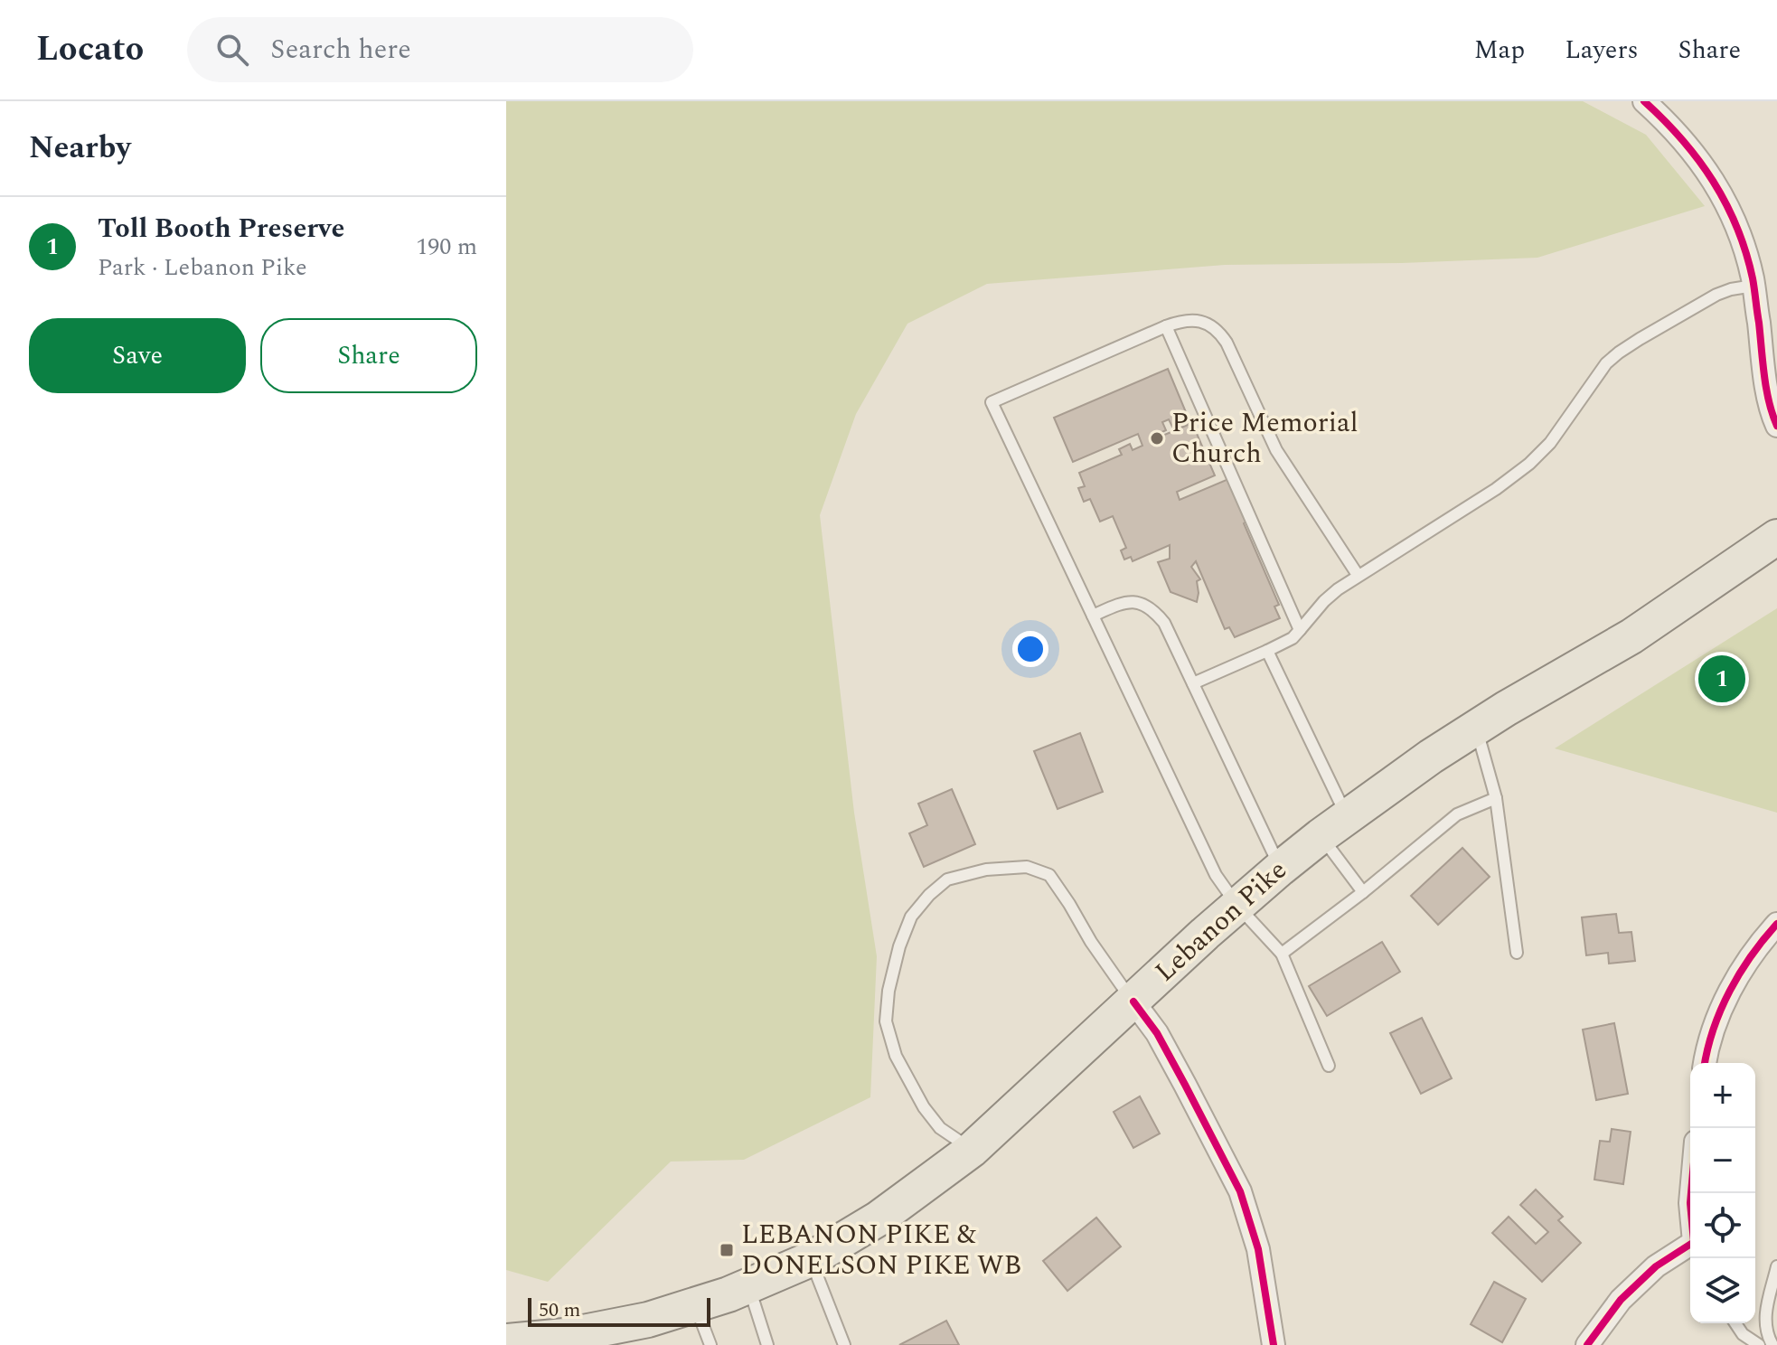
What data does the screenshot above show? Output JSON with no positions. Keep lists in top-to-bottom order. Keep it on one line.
{"streets":{"main road":["Lebanon Pike"]},"places":{"other":["Price Memorial Church"],"transit":["LEBANON PIKE & DONELSON PIKE WB"]},"scale_bar":"50 m","page":{"header":"Locato","search":"Search here","nav":["Map","Layers","Share"],"heading":"Nearby","list":[{"mark":"1","name":"Toll Booth Preserve","note":"Park · Lebanon Pike","value":"190 m"}],"buttons":["Save","Share"],"pins":"1","map_buttons":["+","−"],"scale":"50 m"}}
